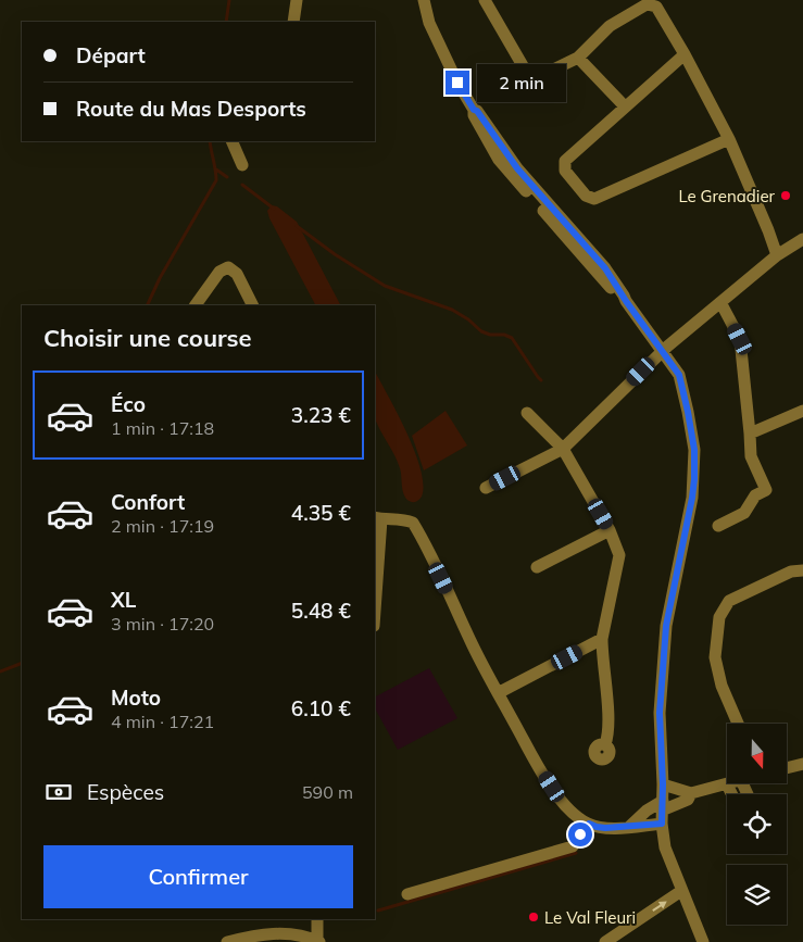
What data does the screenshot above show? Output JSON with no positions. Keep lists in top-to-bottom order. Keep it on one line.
{"places":["Le Grenadier","Le Val Fleuri"],"north":"bottom","page":{"banner":["Départ","Route du Mas Desports"],"bubble":"2 min","heading":"Choisir une course","list":[{"name":"Éco","note":"1 min · 17:18","value":"3.23 €"},{"name":"Confort","note":"2 min · 17:19","value":"4.35 €"},{"name":"XL","note":"3 min · 17:20","value":"5.48 €"},{"name":"Moto","note":"4 min · 17:21","value":"6.10 €"}],"pay":["Espèces","590 m"],"buttons":"Confirmer"}}
